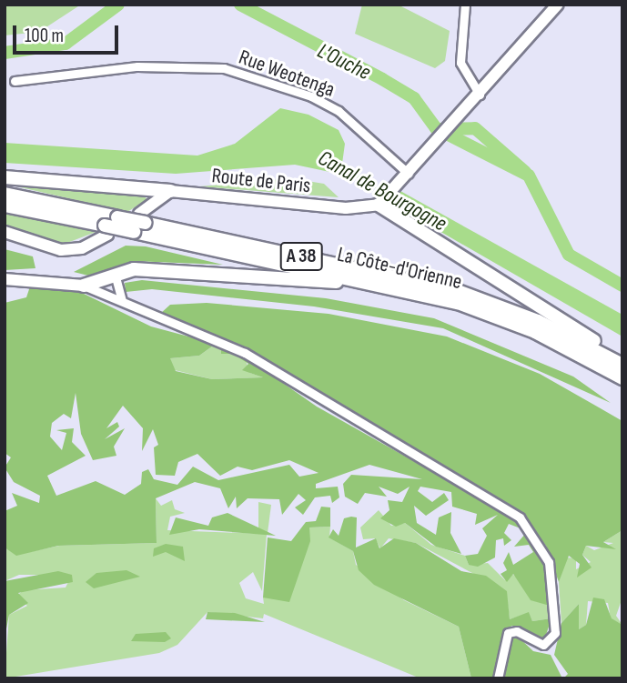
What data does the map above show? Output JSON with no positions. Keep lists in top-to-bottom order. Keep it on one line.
{"streets":{"highway":["A 38","La Côte-d'Orienne"],"main road":["Route de Paris"],"street":["Rue Weotenga"]},"water":["L'Ouche","Canal de Bourgogne"],"scale_bar":"100 m"}
